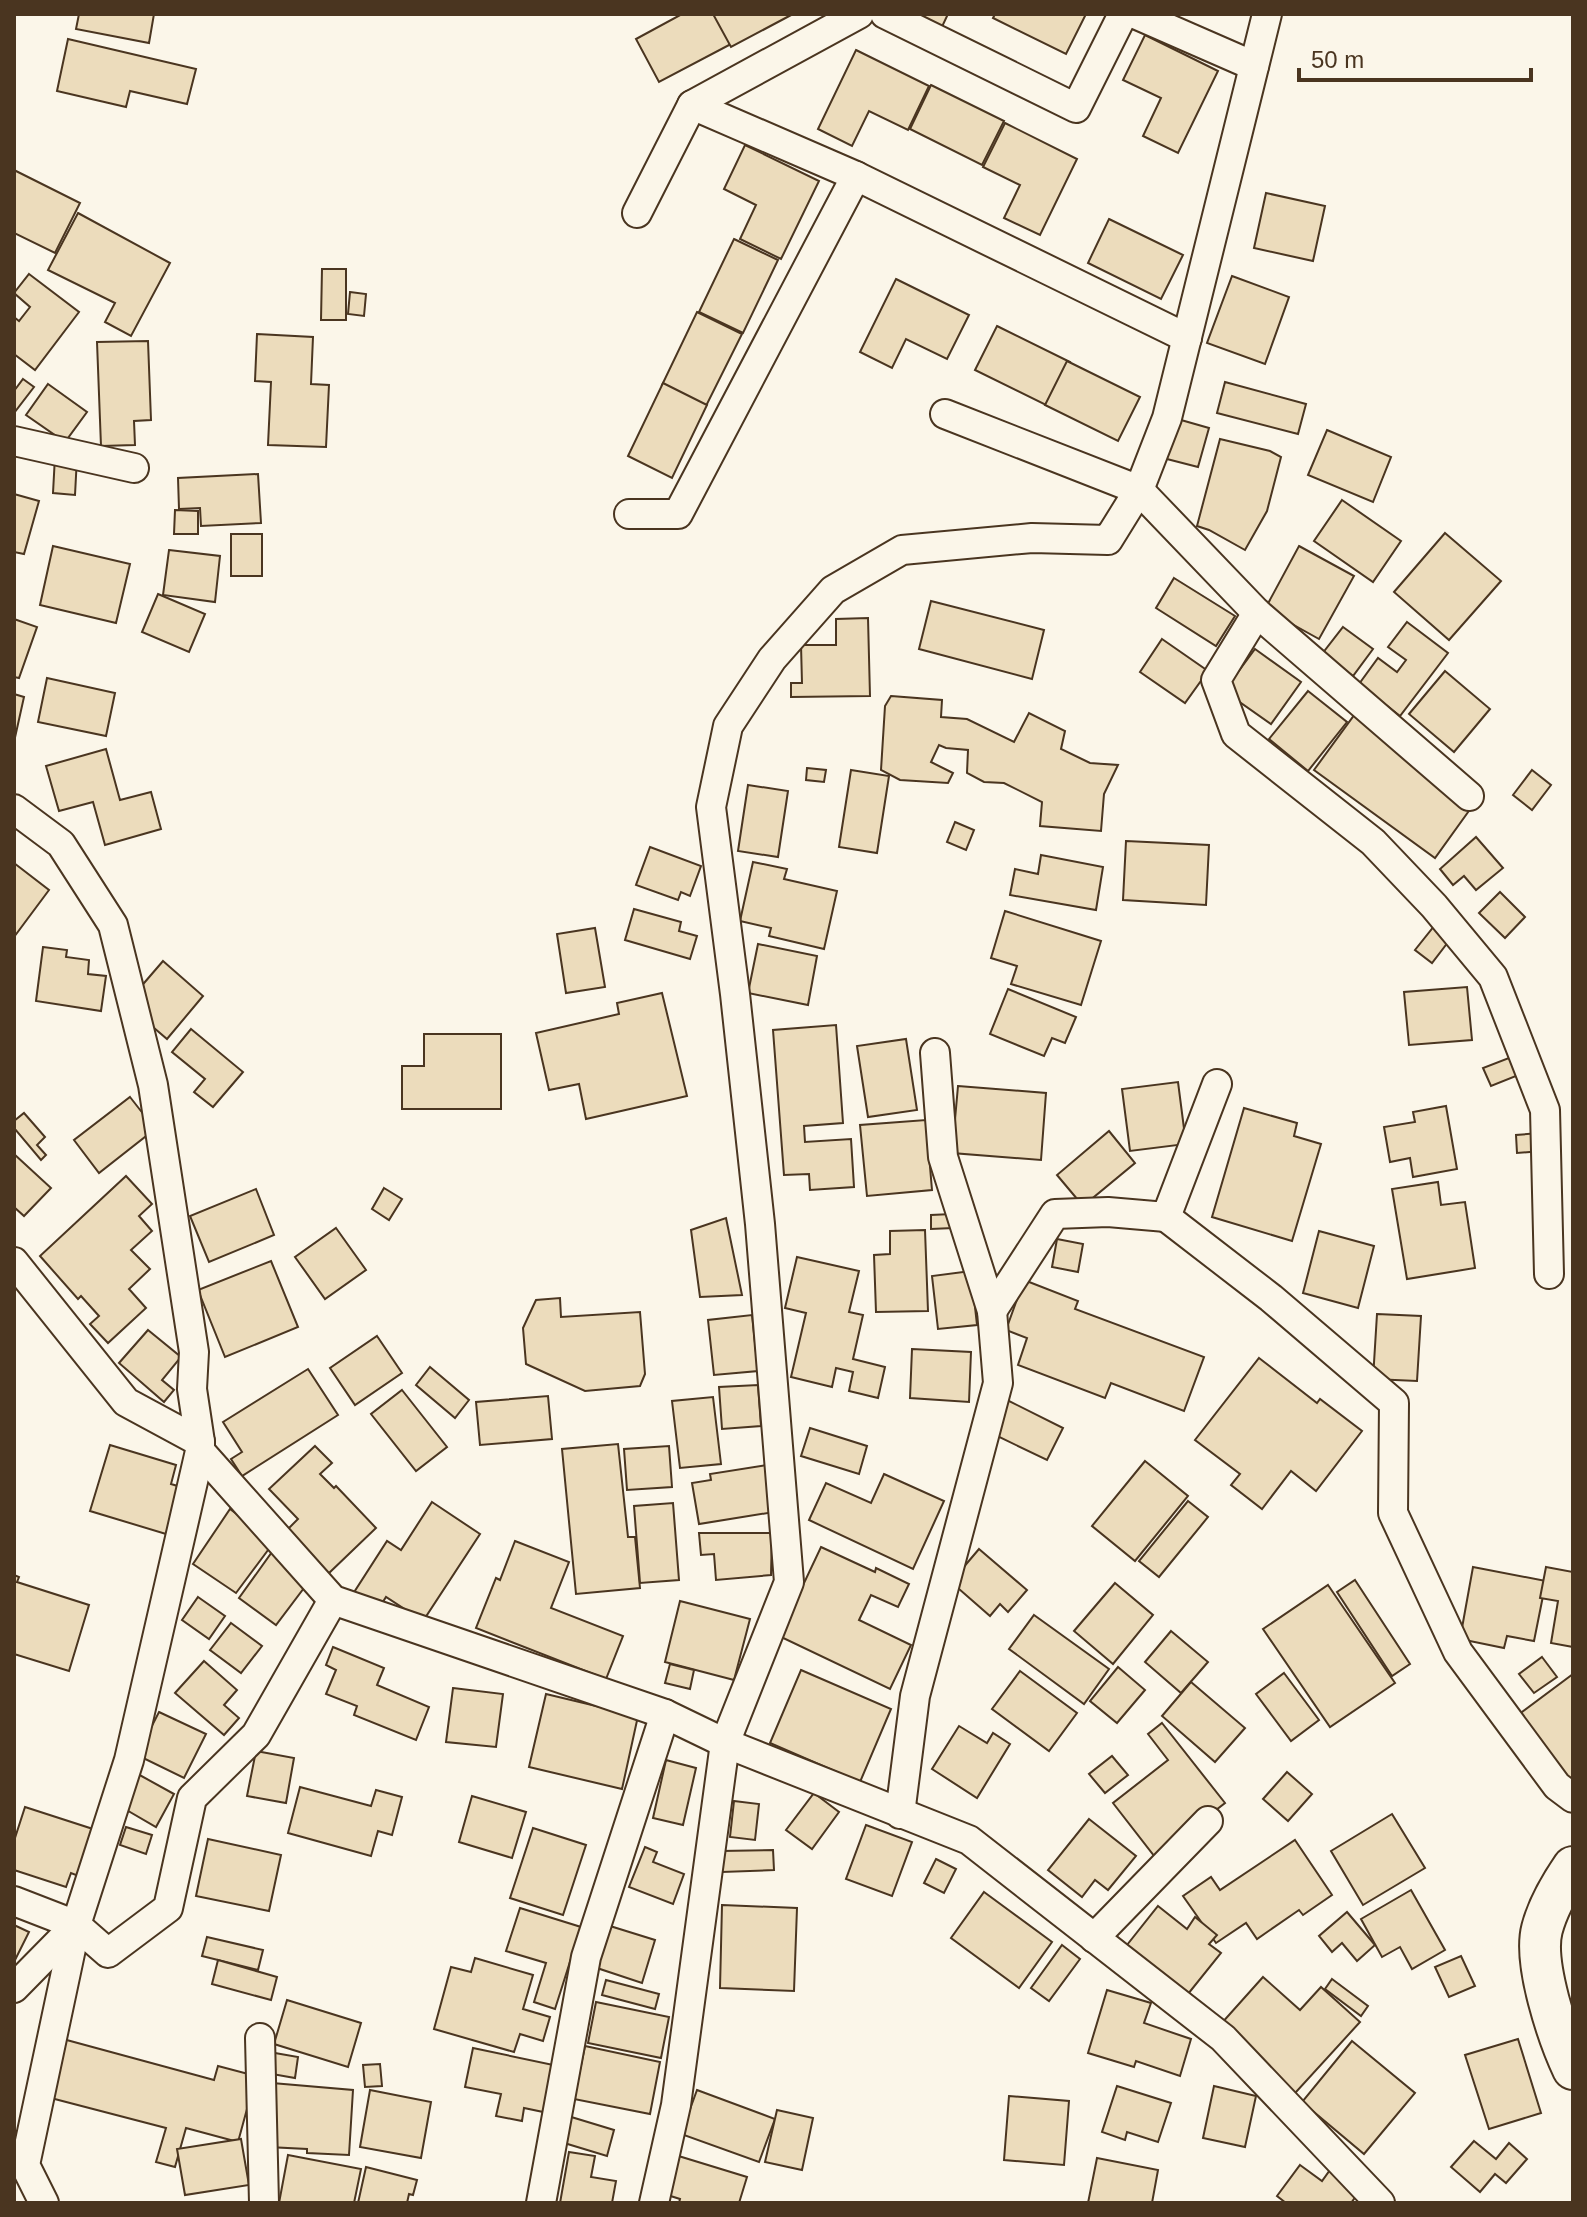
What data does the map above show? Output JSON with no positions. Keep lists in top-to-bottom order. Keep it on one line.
{"scale_bar":"50 m"}
